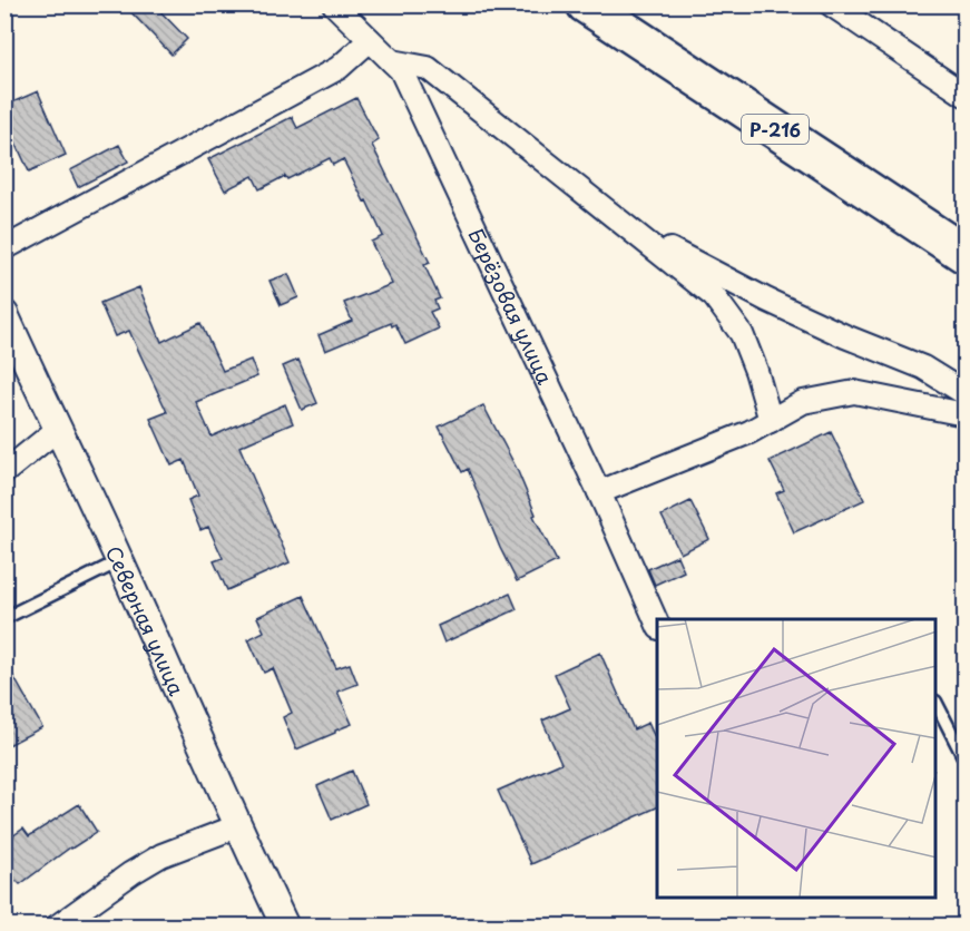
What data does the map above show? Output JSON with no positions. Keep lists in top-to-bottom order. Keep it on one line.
{"streets":{"highway":["Р-216"],"street":["Берёзовая улица","Северная улица"]}}
